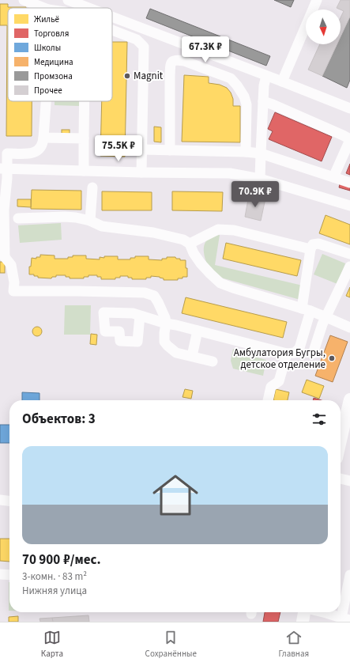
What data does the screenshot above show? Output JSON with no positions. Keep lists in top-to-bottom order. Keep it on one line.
{"places":["Magnit","Амбулатория Бугры, детское отделение"],"legend":["Жильё","Торговля","Школы","Медицина","Промзона","Прочее"],"north":"bottom","page":{"price":["67.3K ₽","75.5K ₽","70.9K ₽"],"heading":"Объектов: 3","list":[{"name":"70 900 ₽/мес.","note":"3-комн. · 83 m² · Нижняя улица"}],"tabs":["Карта","Сохранённые","Главная"]}}
